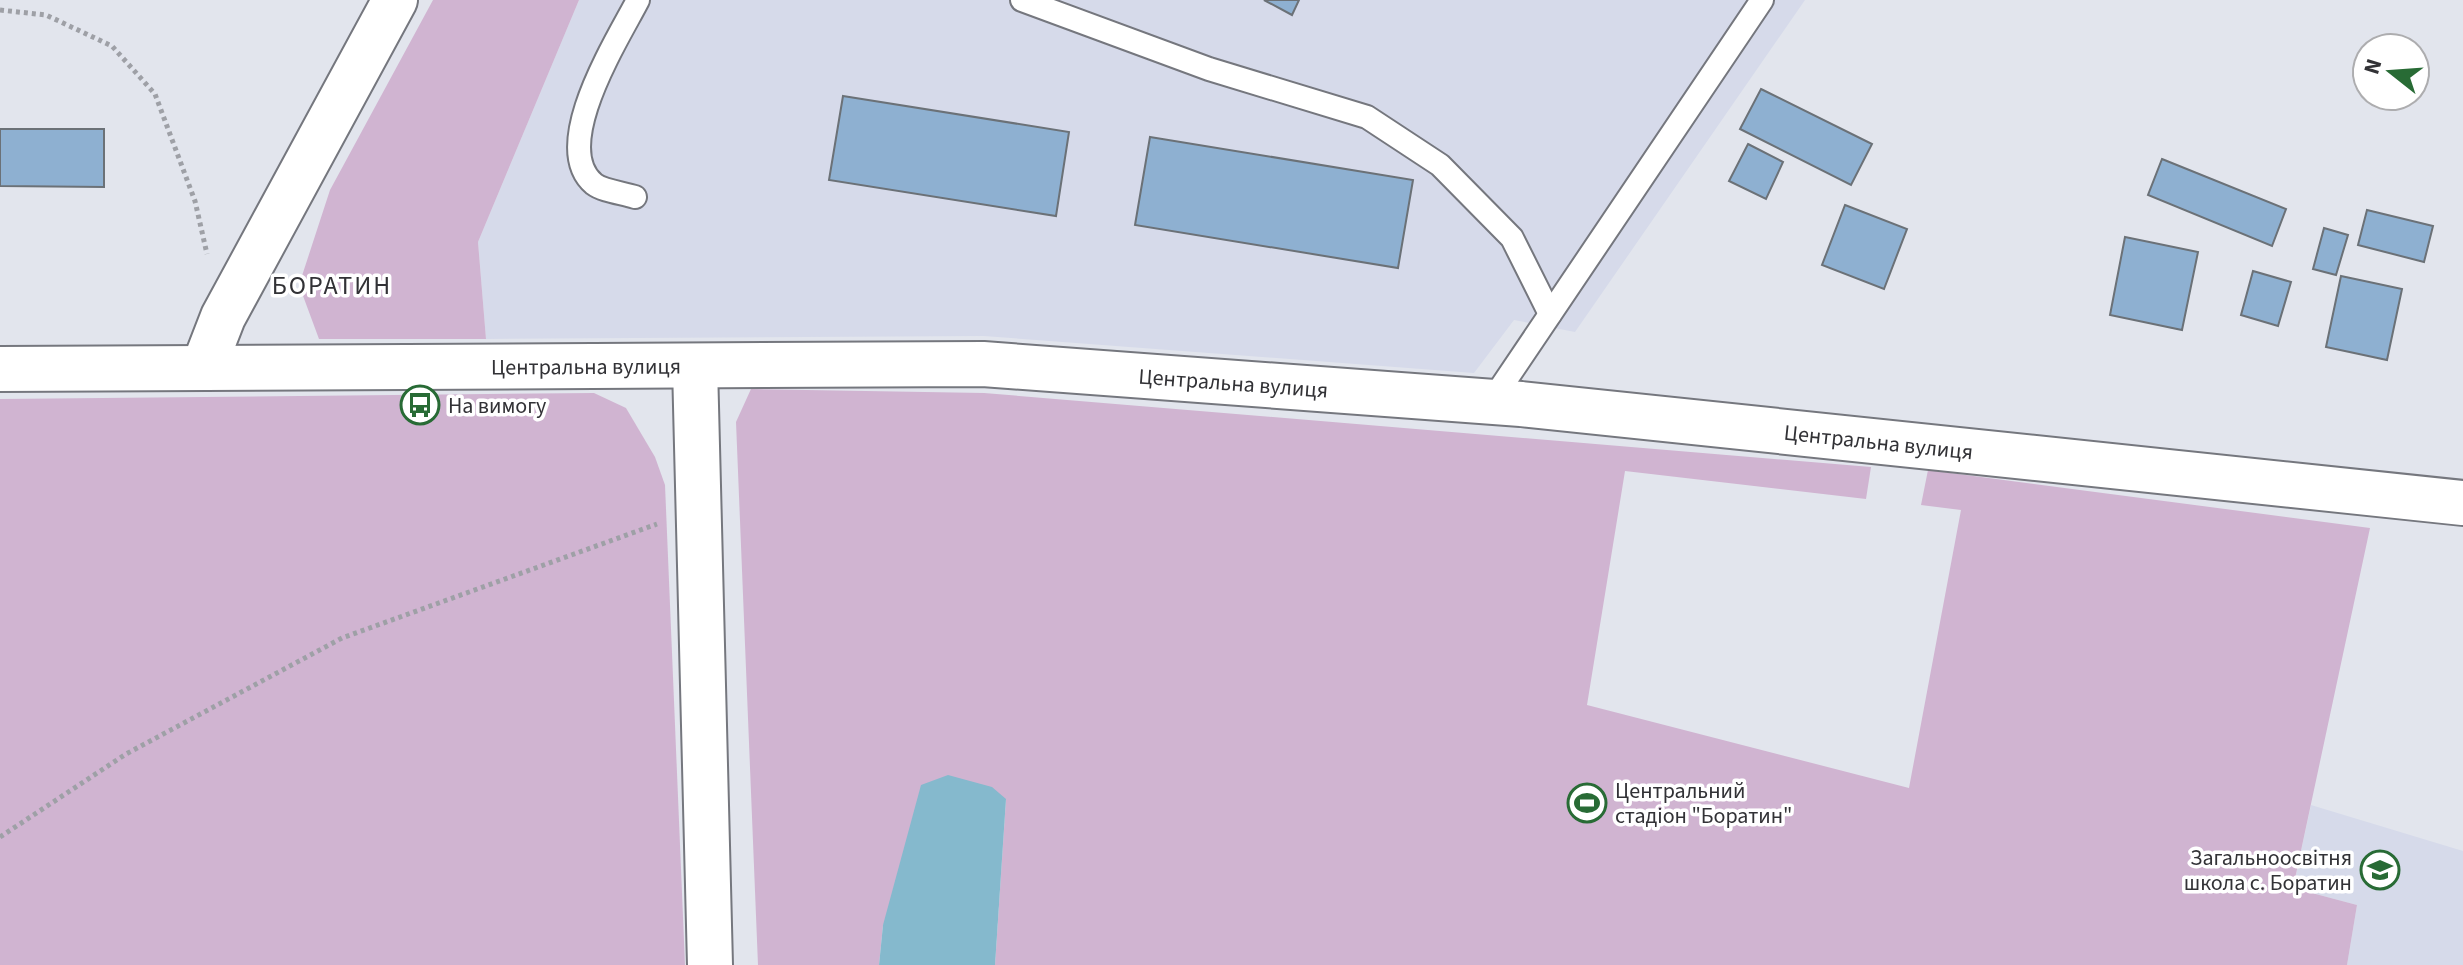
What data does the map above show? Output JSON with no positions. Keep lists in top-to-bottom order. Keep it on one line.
{"streets":{"street":["Центральна вулиця"]},"districts":["БОРАТИН"],"places":{"bus stop":["На вимогу"],"sports":["Центральний стадіон \"Боратин\""],"school or university":["Загальноосвітня школа с. Боратин"]},"north":"left"}
